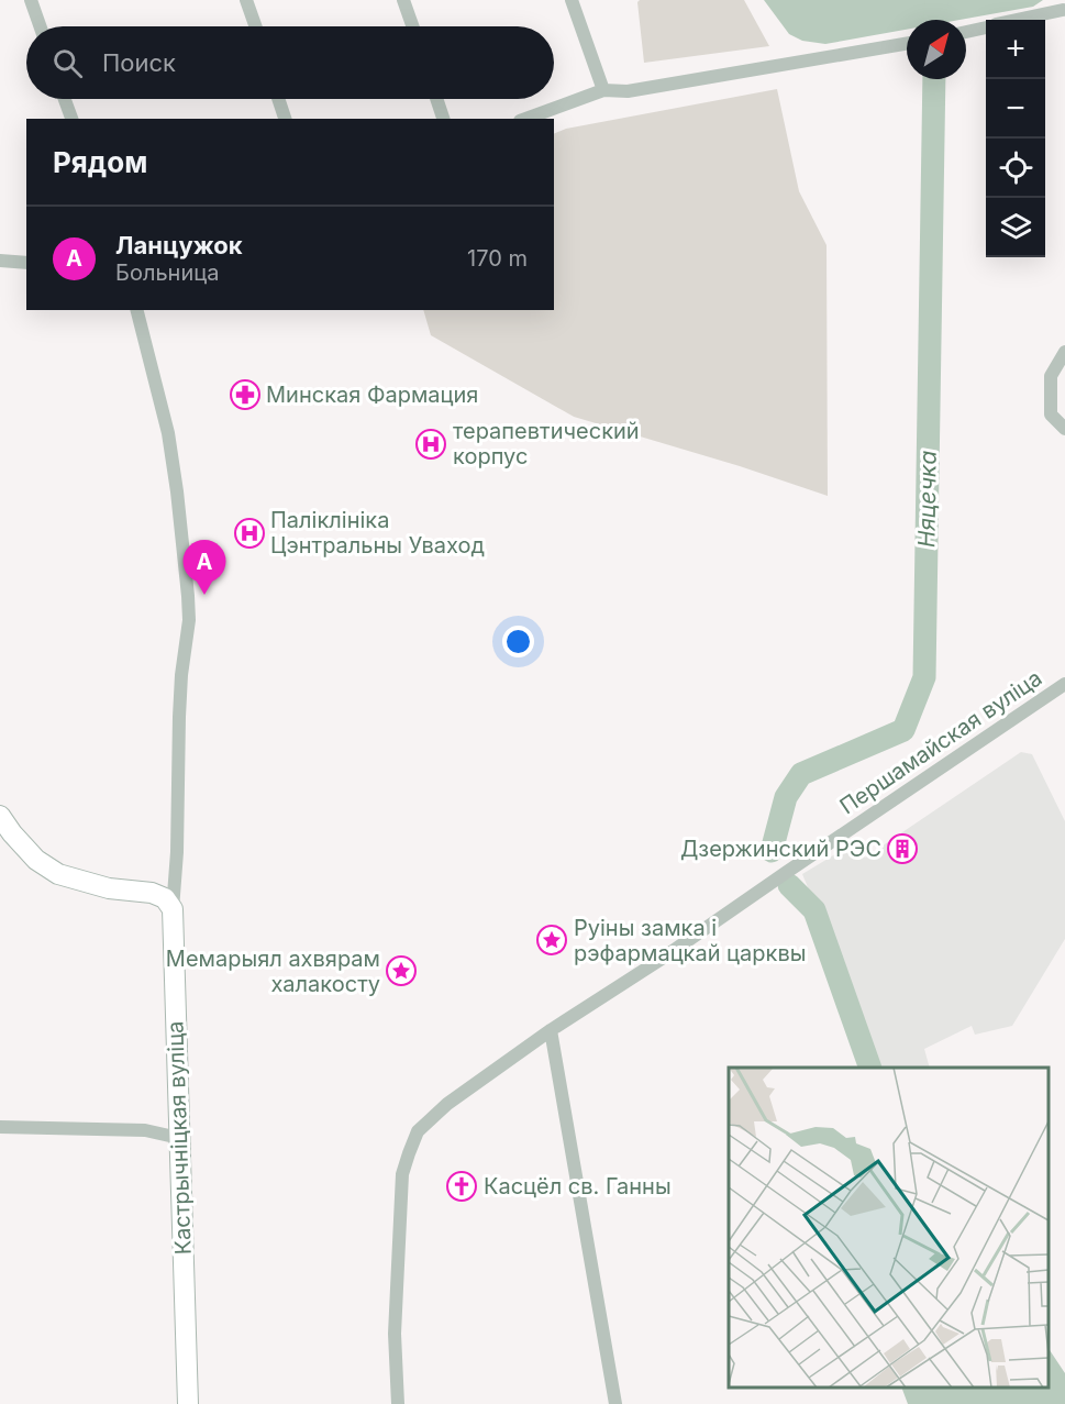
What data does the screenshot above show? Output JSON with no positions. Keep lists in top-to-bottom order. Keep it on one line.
{"streets":{"street":["Першамайская вуліца","Кастрычніцкая вуліца"]},"water":["Няцечка"],"places":{"pharmacy":["Минская Фармация"],"hospital":["терапевтический корпус","Паліклініка Цэнтральны Уваход"],"building":["Дзержинский РЭС"],"place":["Руіны замка і рэфармацкай царквы","Мемарыял ахвярам халакосту"],"church":["Касцёл св. Ганны"]},"north":"top right","page":{"map_buttons":["+","−"],"search":"Поиск","heading":"Рядом","list":[{"mark":"A","name":"Ланцужок","note":"Больница","value":"170 m"}],"pins":"A"}}
